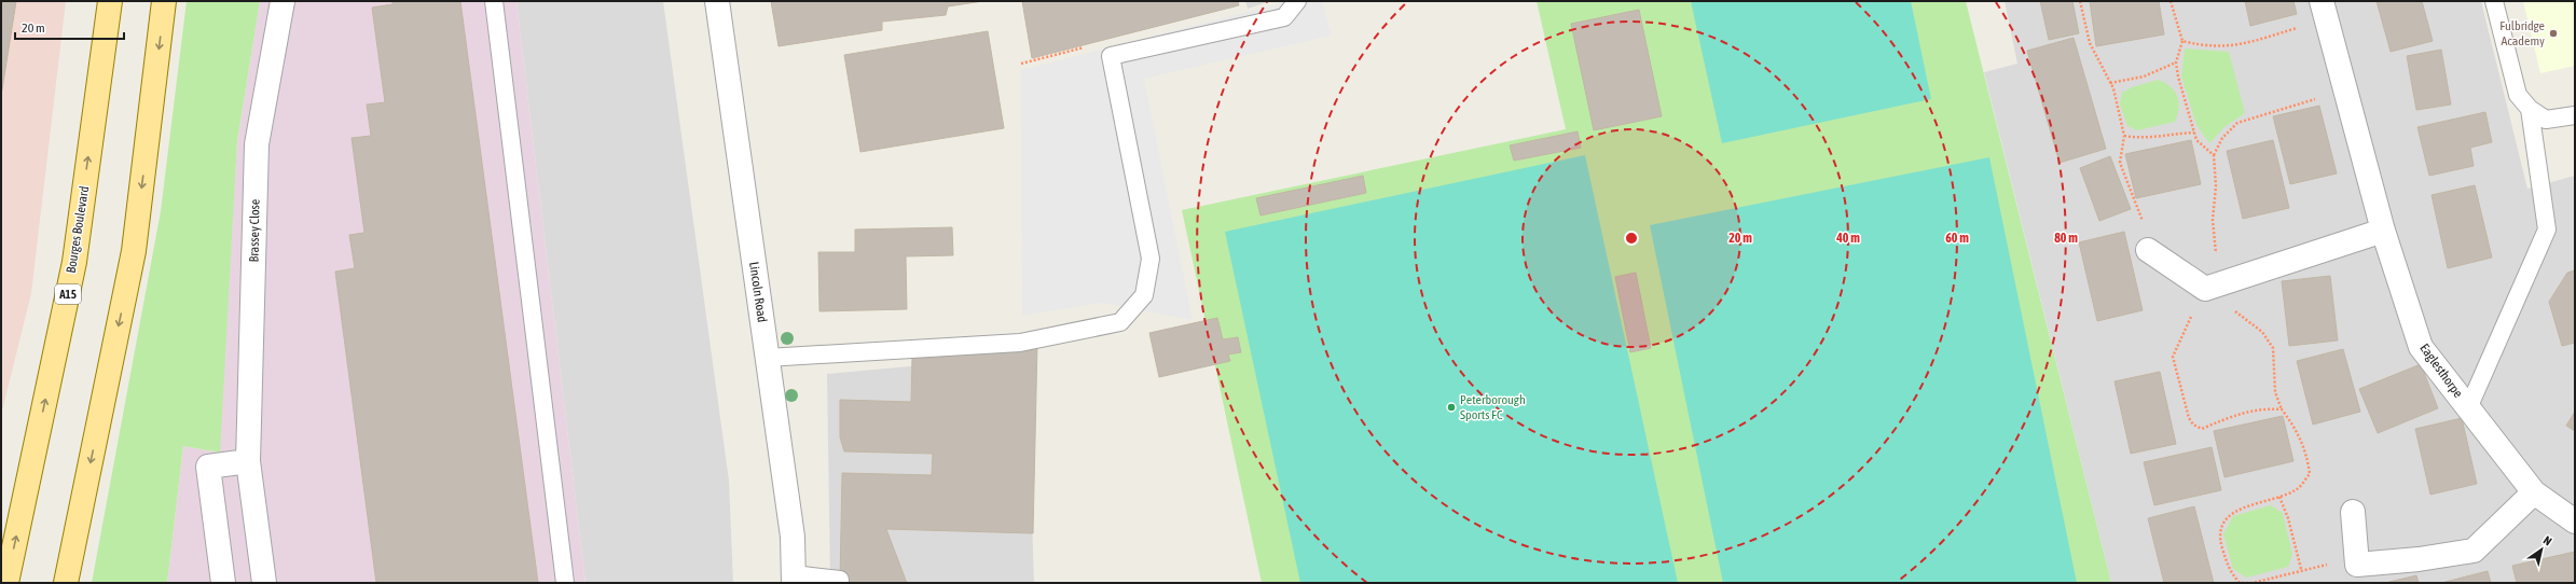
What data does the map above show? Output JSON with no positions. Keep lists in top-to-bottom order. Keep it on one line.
{"streets":{"main road":["Bourges Boulevard","A15"],"street":["Brassey Close","Lincoln Road","Eaglesthorpe"]},"places":["Fulbridge Academy","Peterborough Sports FC"],"scale_bar":"20 m","north":"top right","rings":["20 m","40 m","60 m","80 m"]}
